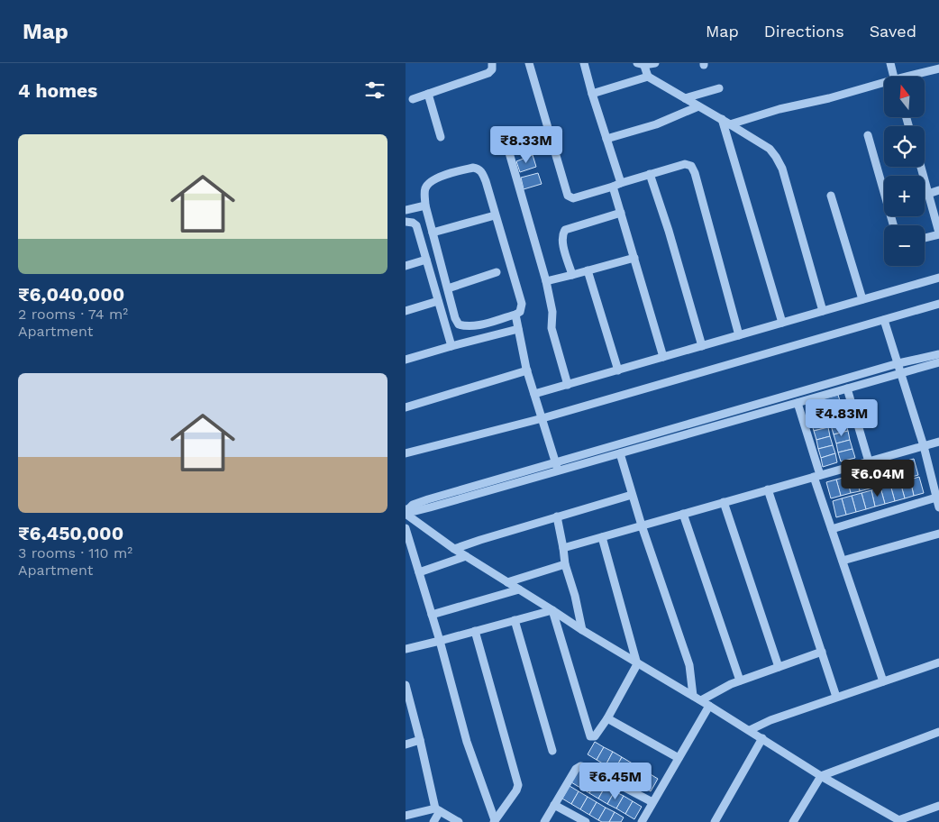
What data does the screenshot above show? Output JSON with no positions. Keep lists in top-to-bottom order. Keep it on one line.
{"north":"top","page":{"header":"Map","nav":["Map","Directions","Saved"],"heading":"4 homes","map_buttons":["+","−"],"list":[{"name":"₹6,040,000","note":"2 rooms · 74 m² · Apartment"},{"name":"₹6,450,000","note":"3 rooms · 110 m² · Apartment"}],"price":["₹8.33M","₹4.83M","₹6.04M","₹6.45M"]}}
